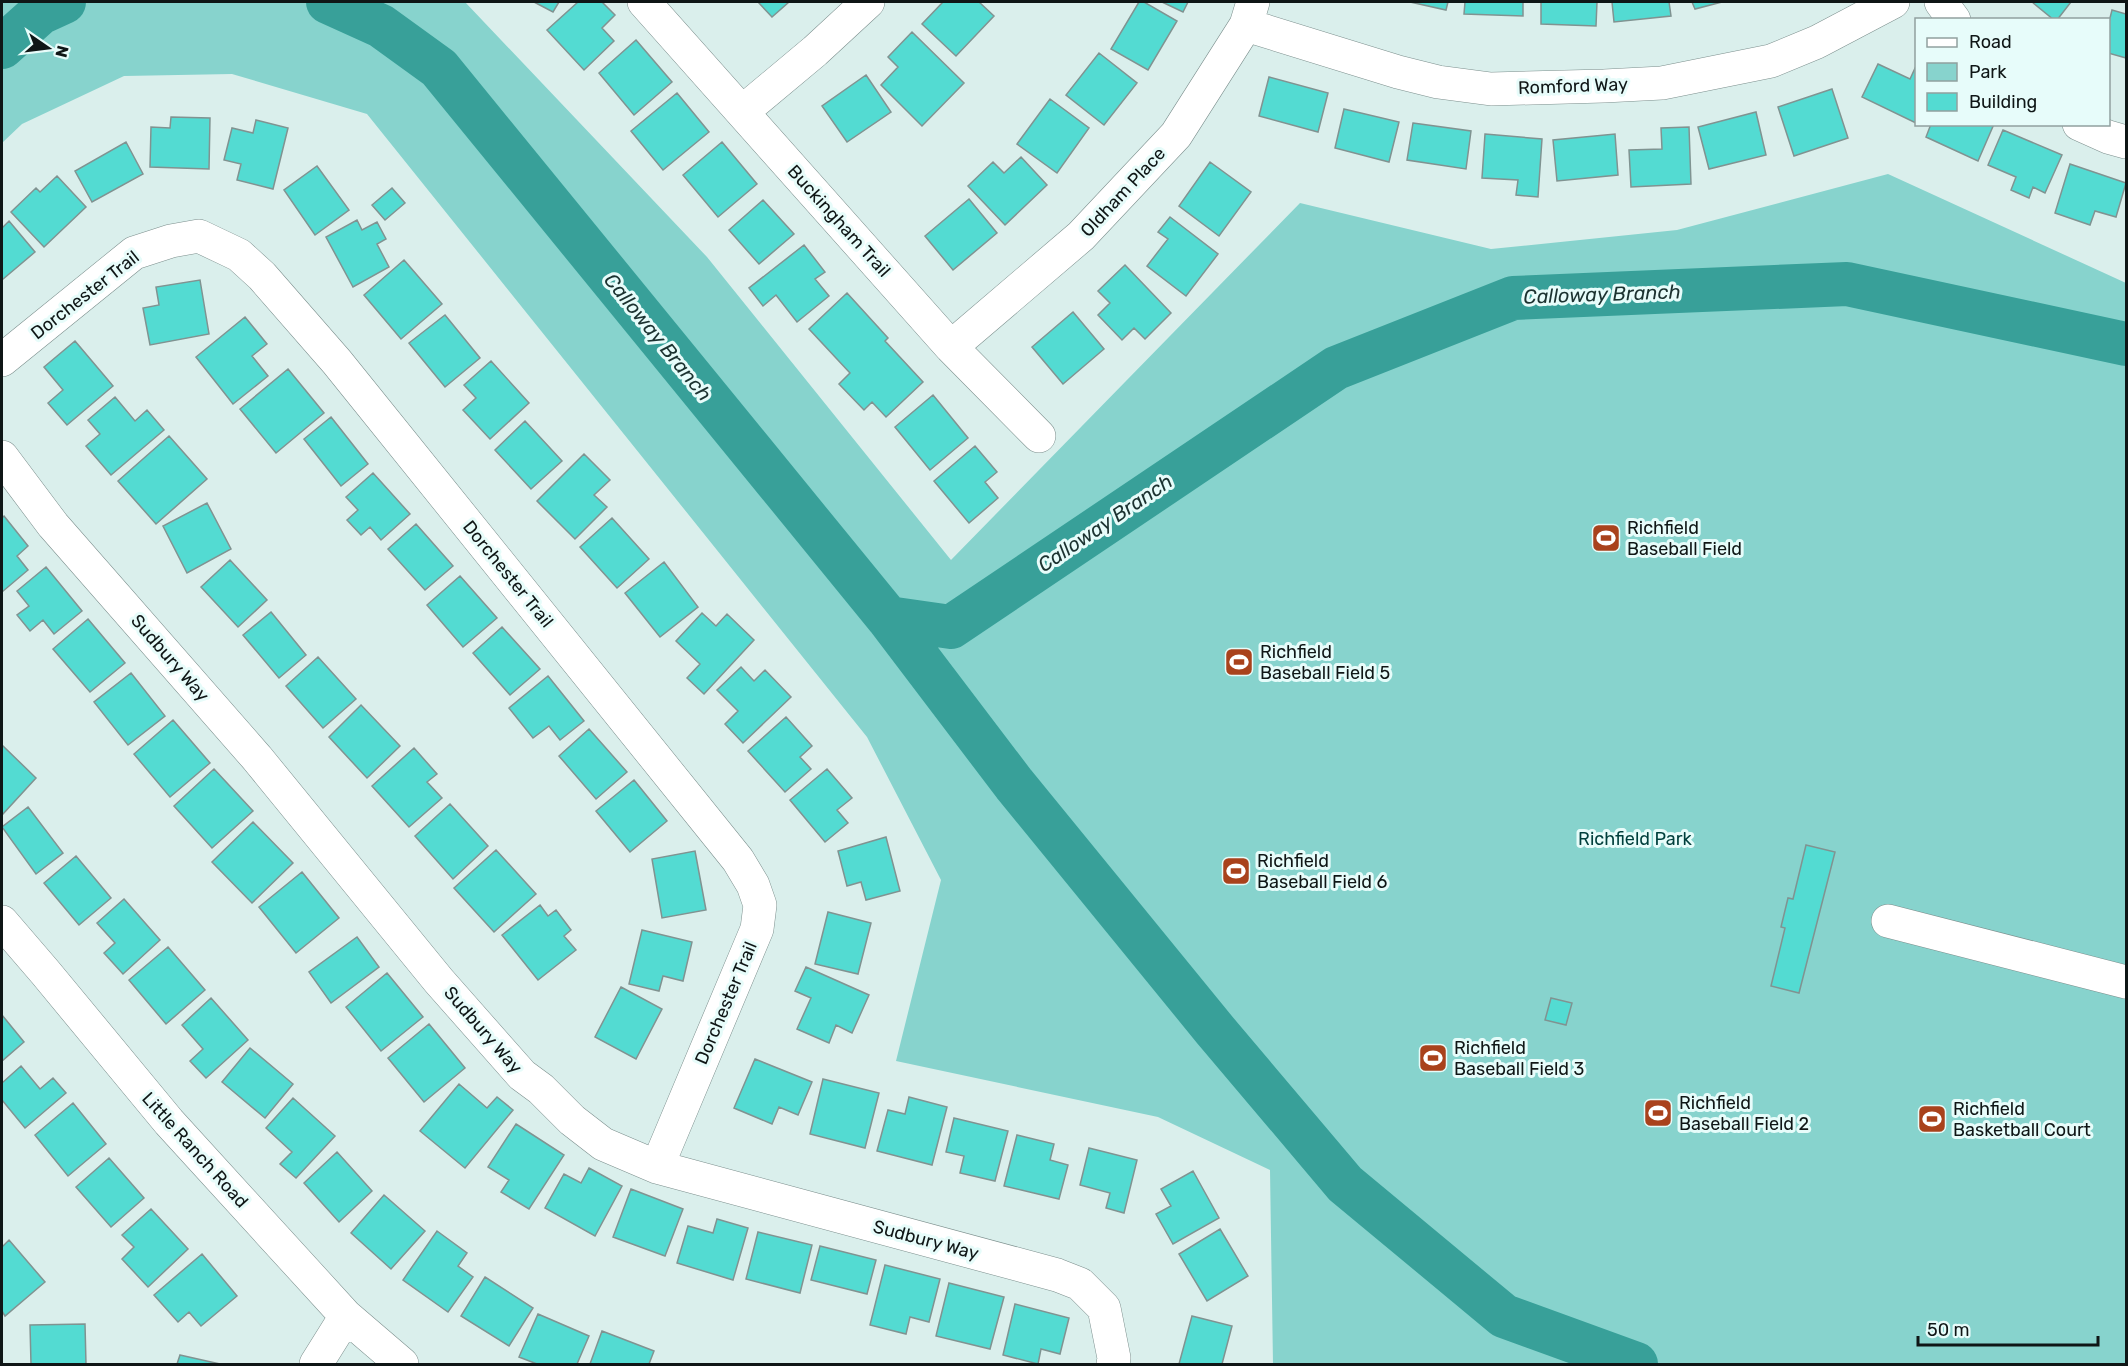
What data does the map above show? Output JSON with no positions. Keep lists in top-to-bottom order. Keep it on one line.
{"streets":{"street":["Romford Way","Oldham Place","Buckingham Trail","Dorchester Trail","Sudbury Way","Little Ranch Road"]},"crossings":[["Romford Way","Oldham Place"],["Oldham Place","Buckingham Trail"],["Dorchester Trail","Sudbury Way"]],"water":["Calloway Branch"],"parks":["Richfield Park"],"places":{"sports":["Richfield Baseball Field","Richfield Baseball Field 5","Richfield Baseball Field 6","Richfield Baseball Field 3","Richfield Baseball Field 2","Richfield Basketball Court"]},"legend":["Road","Park","Building"],"scale_bar":"50 m","north":"right"}
